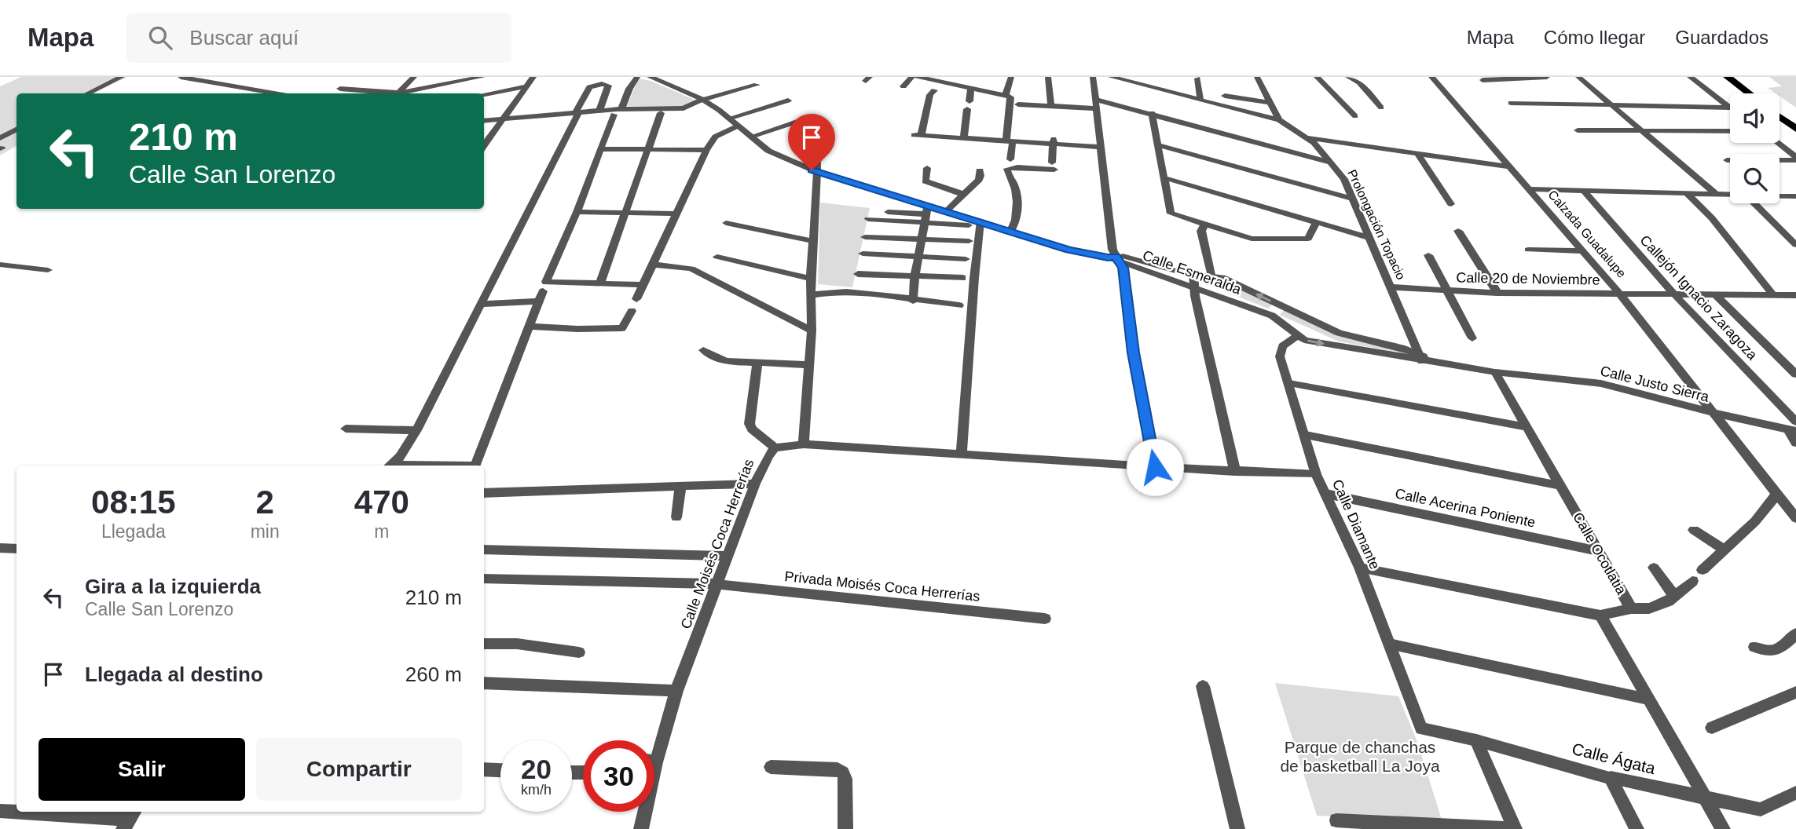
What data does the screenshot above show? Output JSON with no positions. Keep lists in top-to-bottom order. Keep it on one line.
{"streets":{"street":["Prolongación Topacio","Calzada Guadalupe","Calle Esmeralda","Calle 20 de Noviembre","Callejón Ignacio Zaragoza","Calle Justo Sierra","Calle Acerina Poniente","Calle Diamante","Calle Moisés Coca Herrerías","Calle Ocotlatia","Privada Moisés Coca Herrerías","Calle Ágata"]},"crossings":[["Prolongación Topacio","Calle Esmeralda"],["Prolongación Topacio","Calle 20 de Noviembre"],["Prolongación Topacio","Calle Justo Sierra"],["Calzada Guadalupe","Calle 20 de Noviembre"],["Calzada Guadalupe","Calle Justo Sierra"],["Calle Esmeralda","Calle Justo Sierra"],["Calle Esmeralda","Calle Diamante"],["Calle 20 de Noviembre","Callejón Ignacio Zaragoza"],["Calle Justo Sierra","Calle Ocotlatia"],["Calle Acerina Poniente","Calle Diamante"],["Calle Acerina Poniente","Calle Ocotlatia"],["Calle Diamante","Calle Ágata"],["Calle Moisés Coca Herrerías","Privada Moisés Coca Herrerías"]],"parks":["Parque de chanchas de basketball La Joya"],"page":{"header":"Mapa","search":"Buscar aquí","nav":["Mapa","Cómo llegar","Guardados"],"turn":["210 m","Calle San Lorenzo"],"eta":["08:15","Llegada","2","min","470","m"],"list":[{"name":"Gira a la izquierda","note":"Calle San Lorenzo","value":"210 m"},{"name":"Llegada al destino","value":"260 m"}],"buttons":["Salir","Compartir"],"speed":"20 km/h","limit":"30"}}
